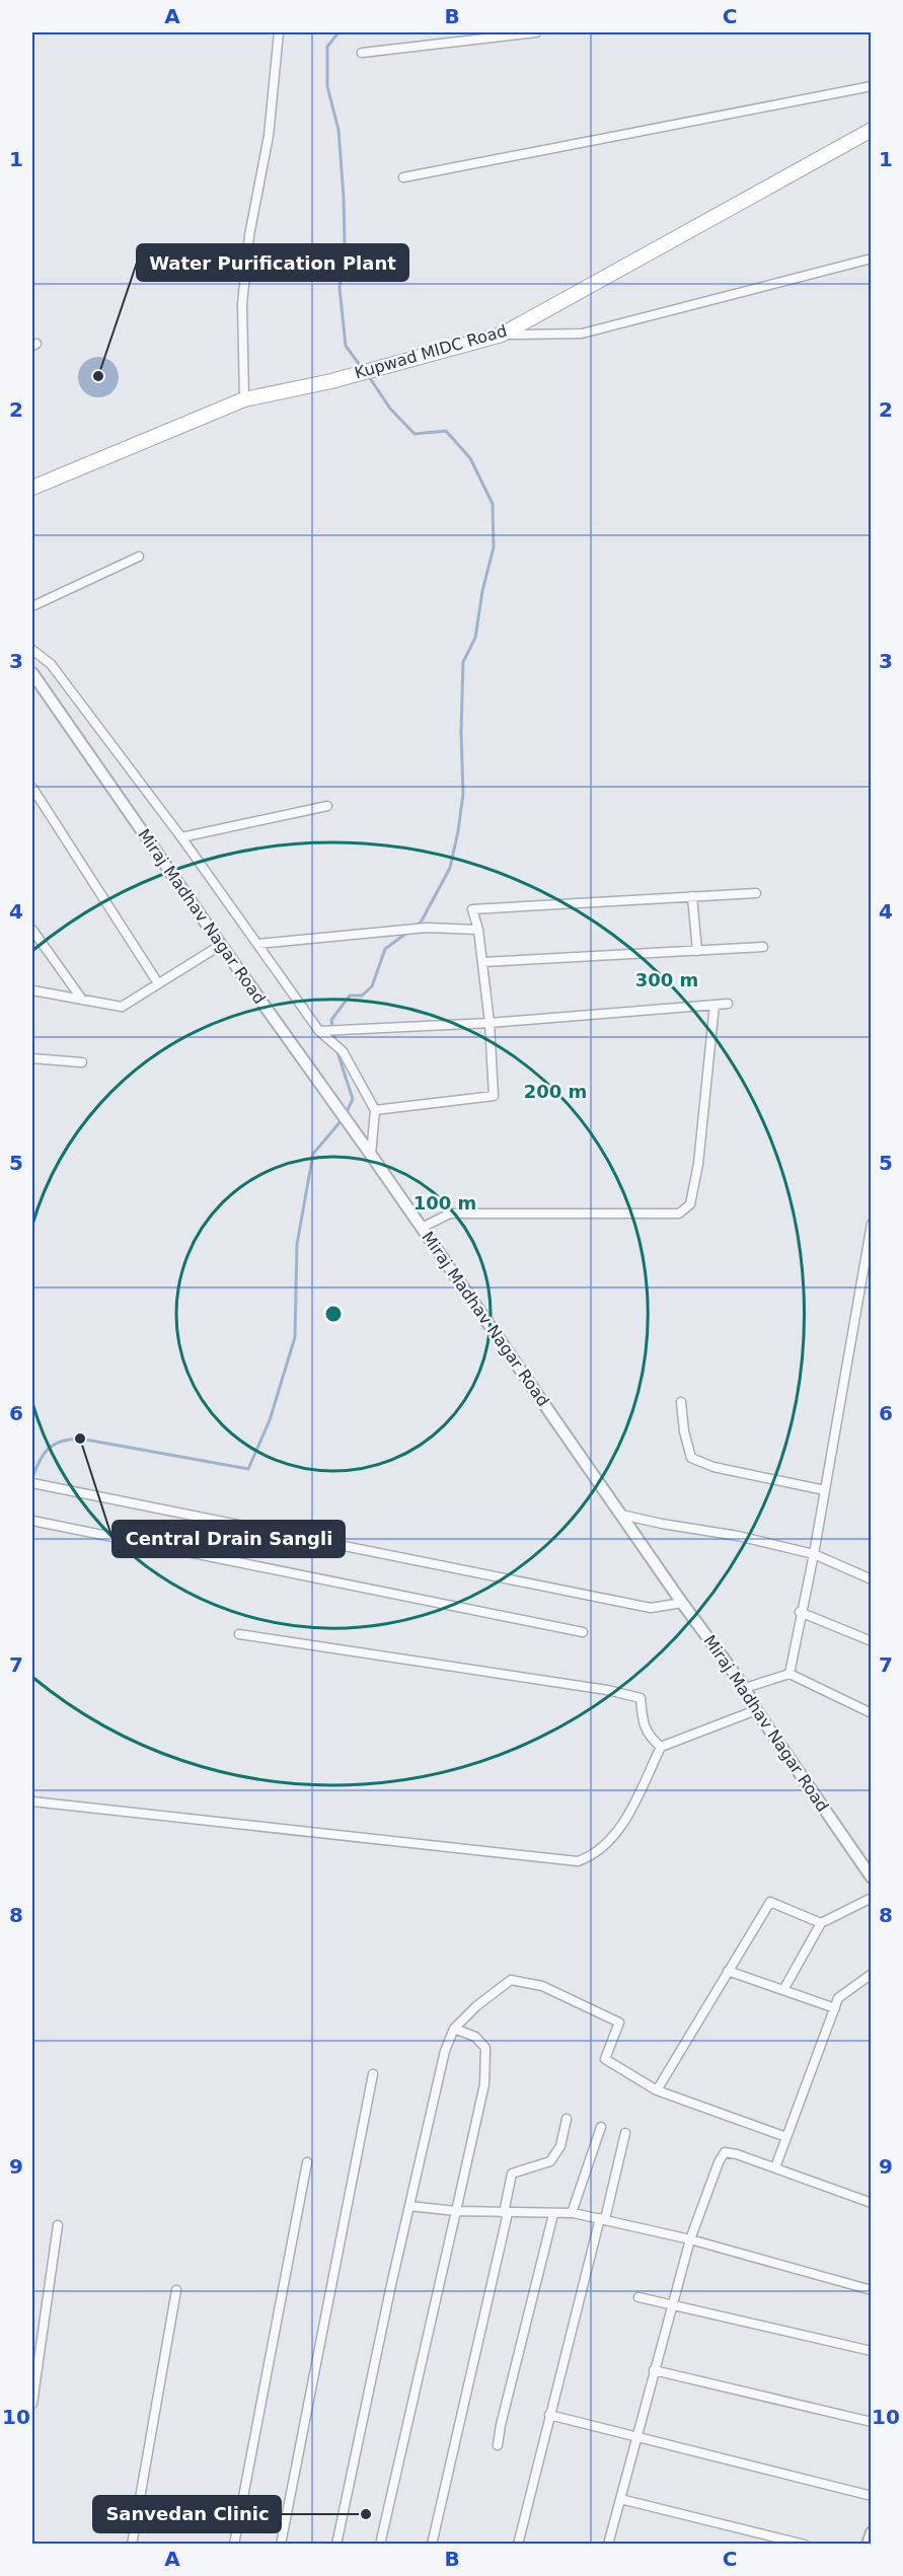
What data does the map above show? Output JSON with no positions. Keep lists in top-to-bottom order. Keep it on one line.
{"streets":{"main road":["Kupwad MIDC Road"],"street":["Miraj Madhav Nagar Road"]},"places":["Water Purification Plant","Central Drain Sangli","Sanvedan Clinic"],"grid":{"columns":["A","B","C"],"rows":["1","2","3","4","5","6","7","8","9","10"]},"rings":["300 m","200 m","100 m"]}
